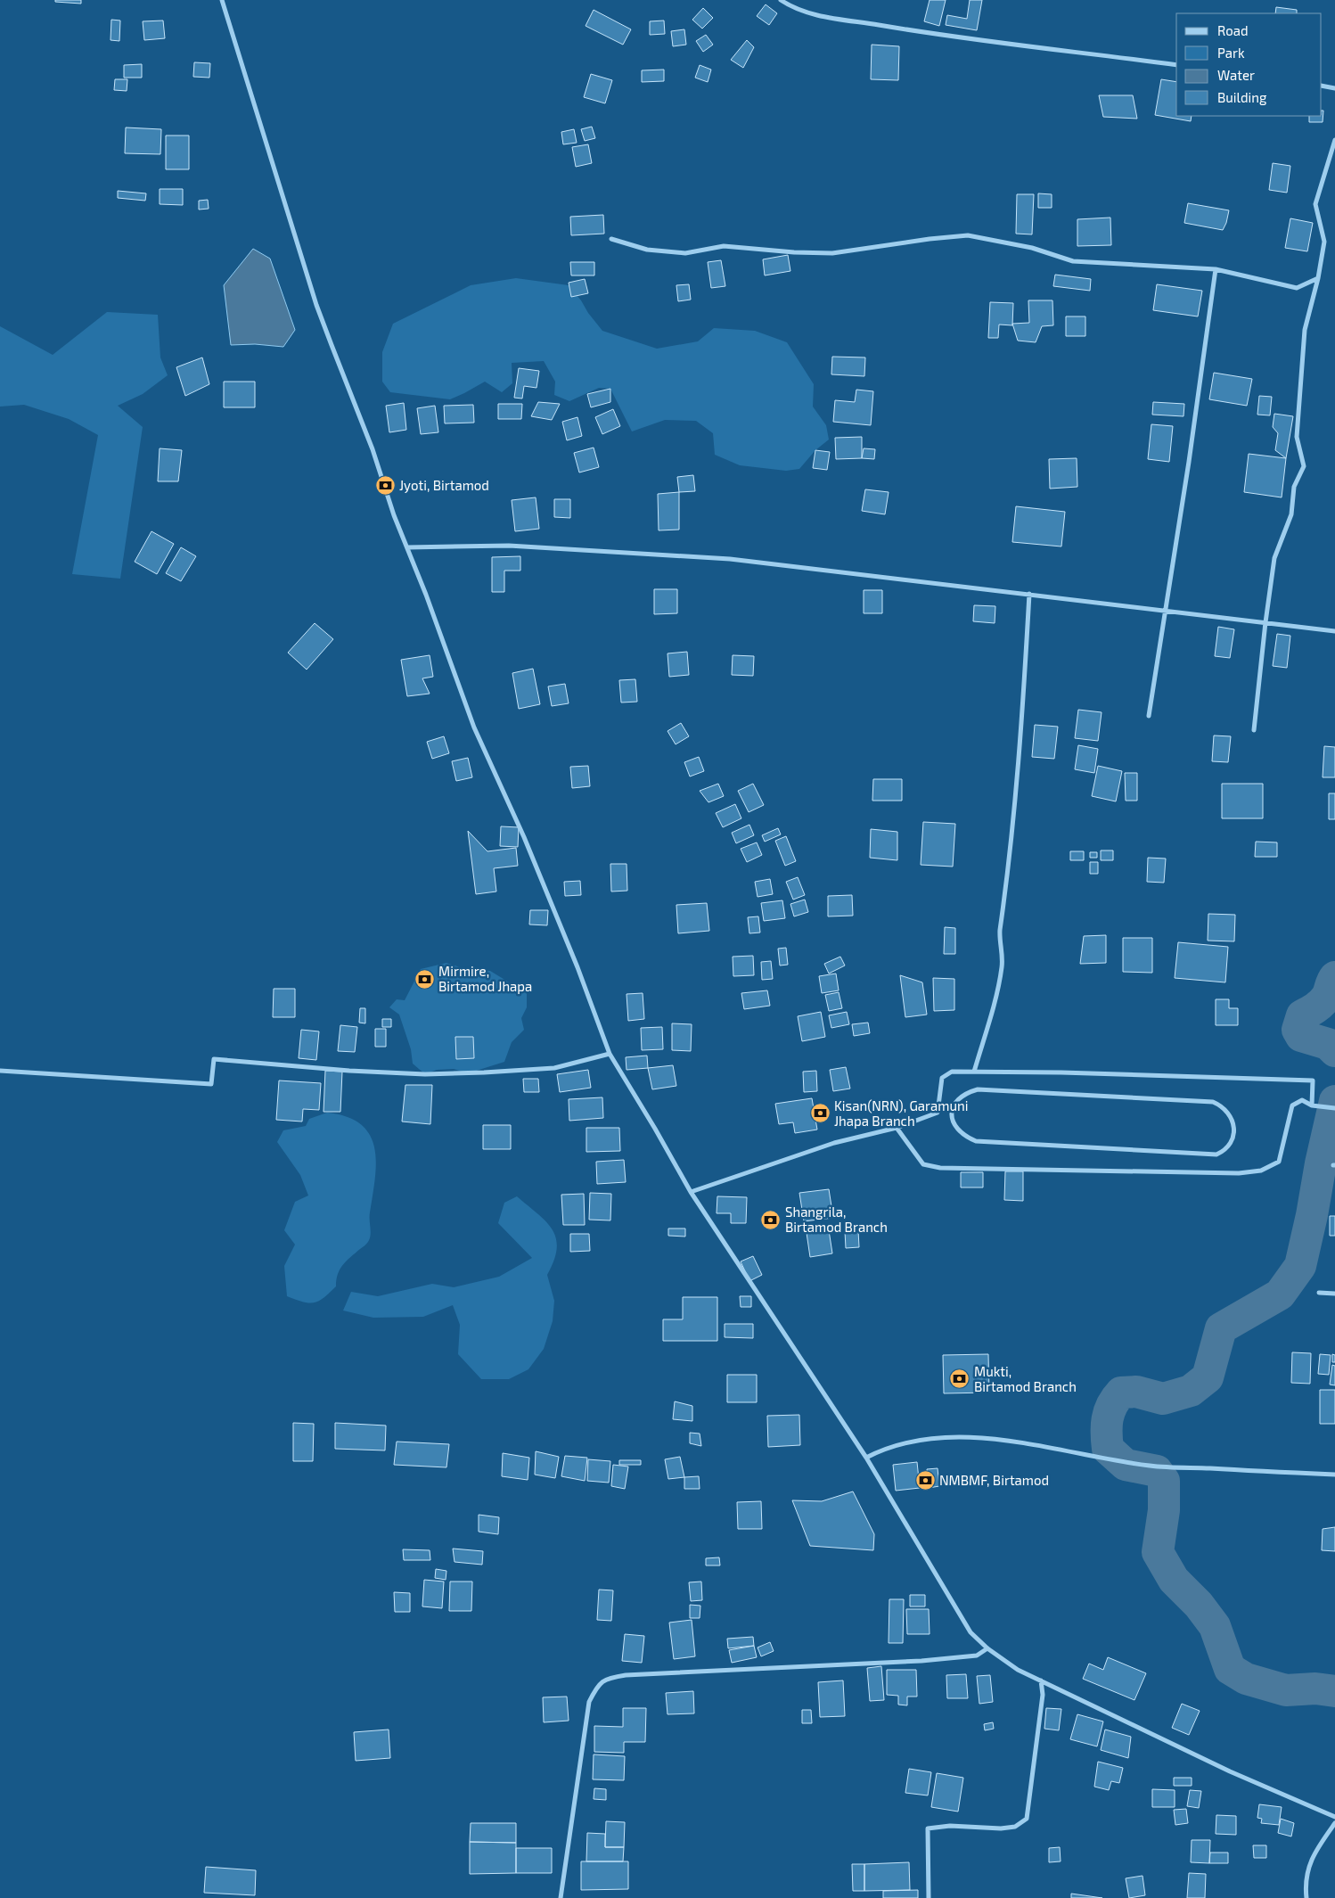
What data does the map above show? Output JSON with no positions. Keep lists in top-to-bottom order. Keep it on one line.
{"places":{"bank":["Jyoti, Birtamod","Mirmire, Birtamod Jhapa","Kisan(NRN), Garamuni Jhapa Branch","Shangrila, Birtamod Branch","Mukti, Birtamod Branch","NMBMF, Birtamod"]},"legend":["Road","Park","Water","Building"]}
